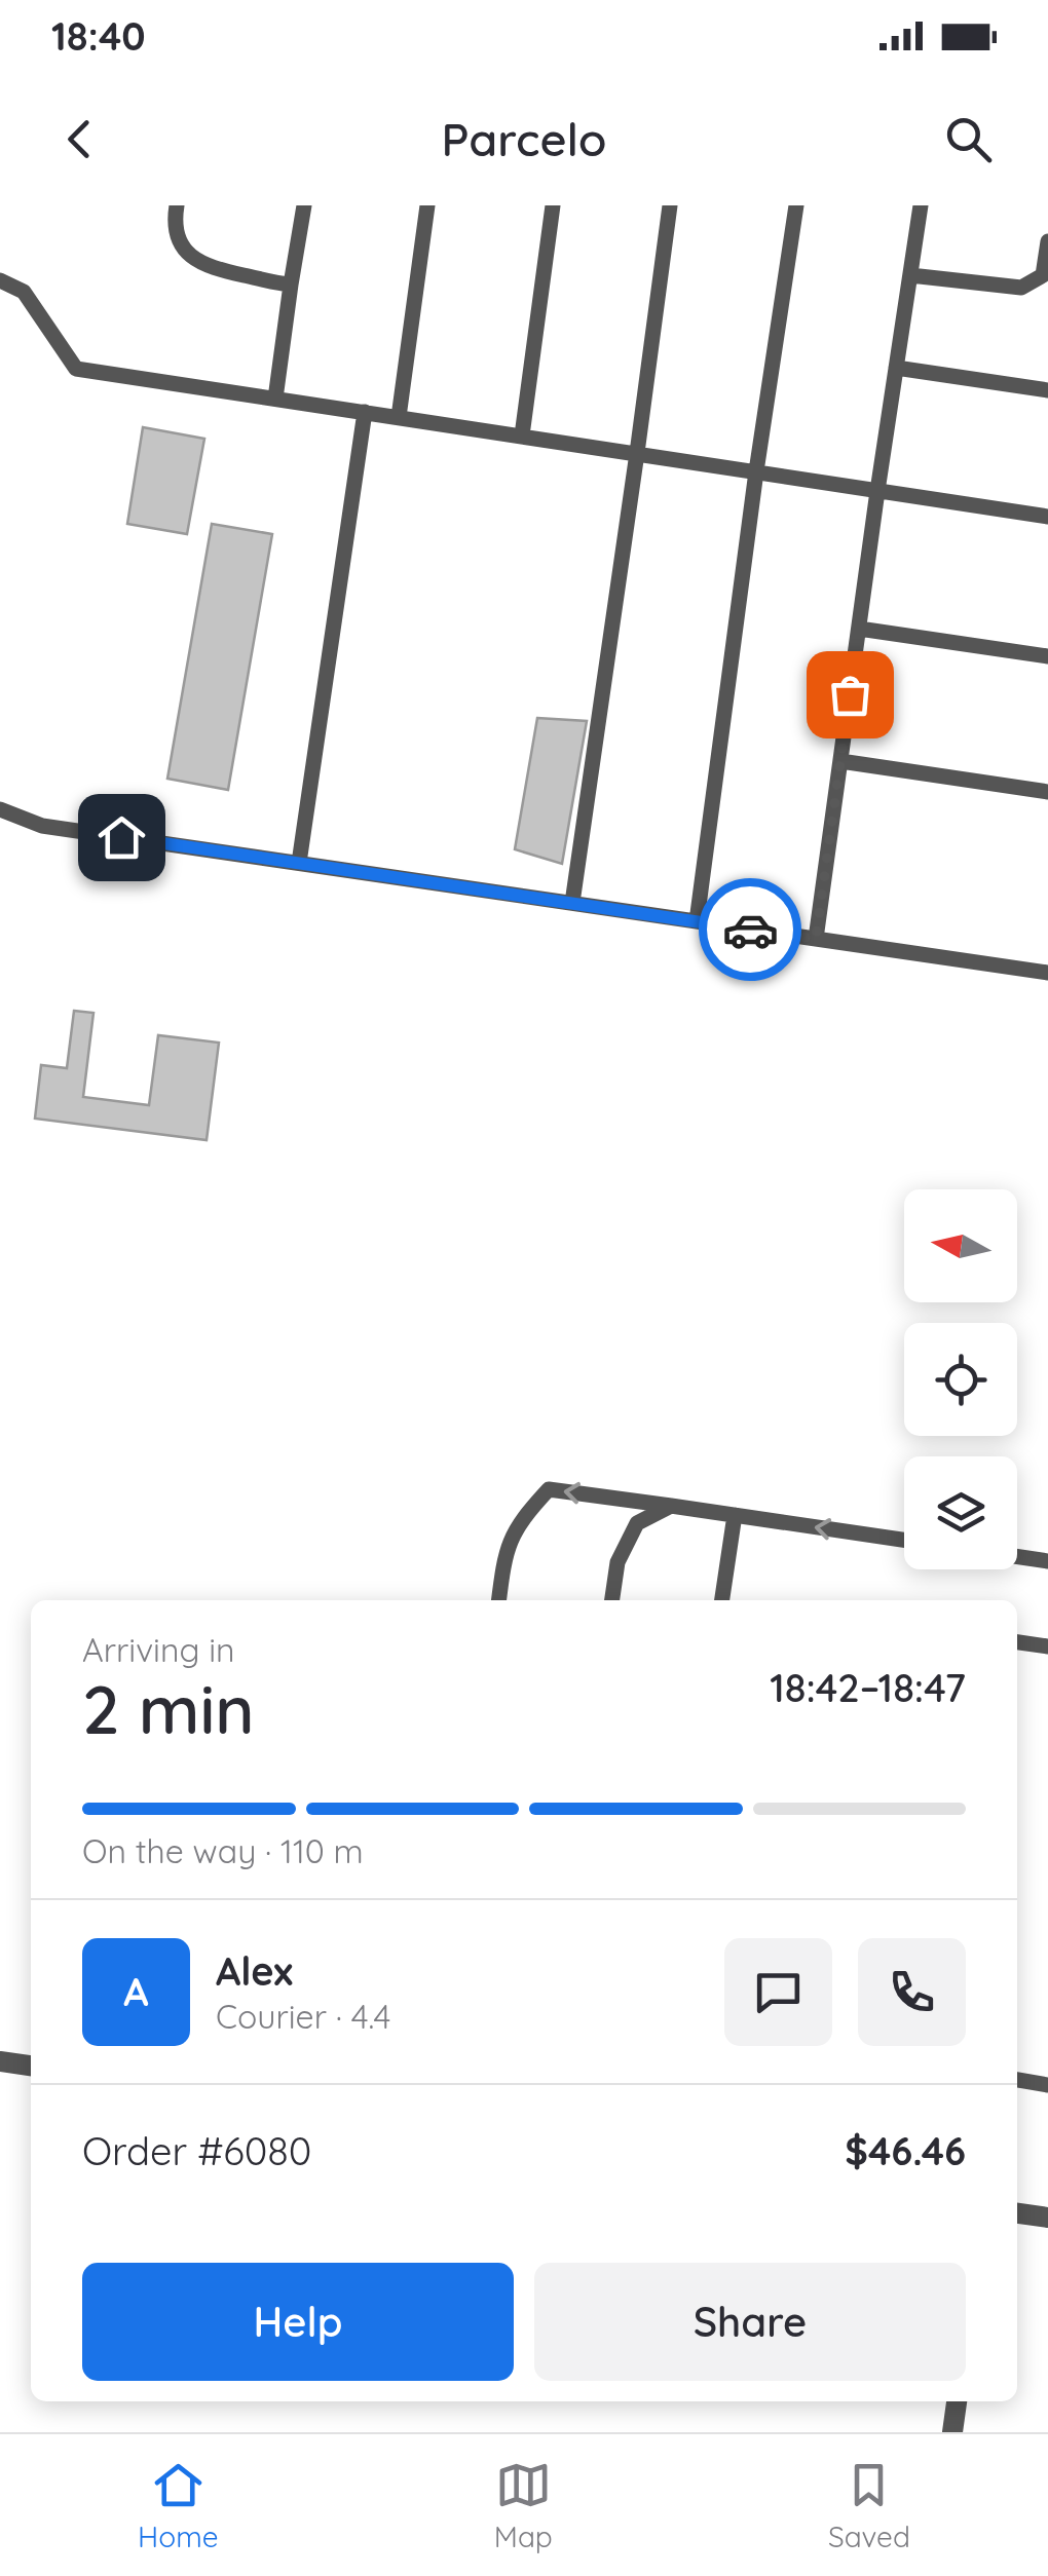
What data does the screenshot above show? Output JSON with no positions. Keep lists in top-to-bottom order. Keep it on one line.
{"north":"left","page":{"status":"18:40","header":"Parcelo","heading":["2 min","Arriving in","18:42–18:47"],"panel":["Alex","Courier · 4.4","Order #6080","$46.46"],"bar":"On the way · 110 m","round":"A","buttons":["Help","Share"],"tabs":["Home","Map","Saved"]}}
